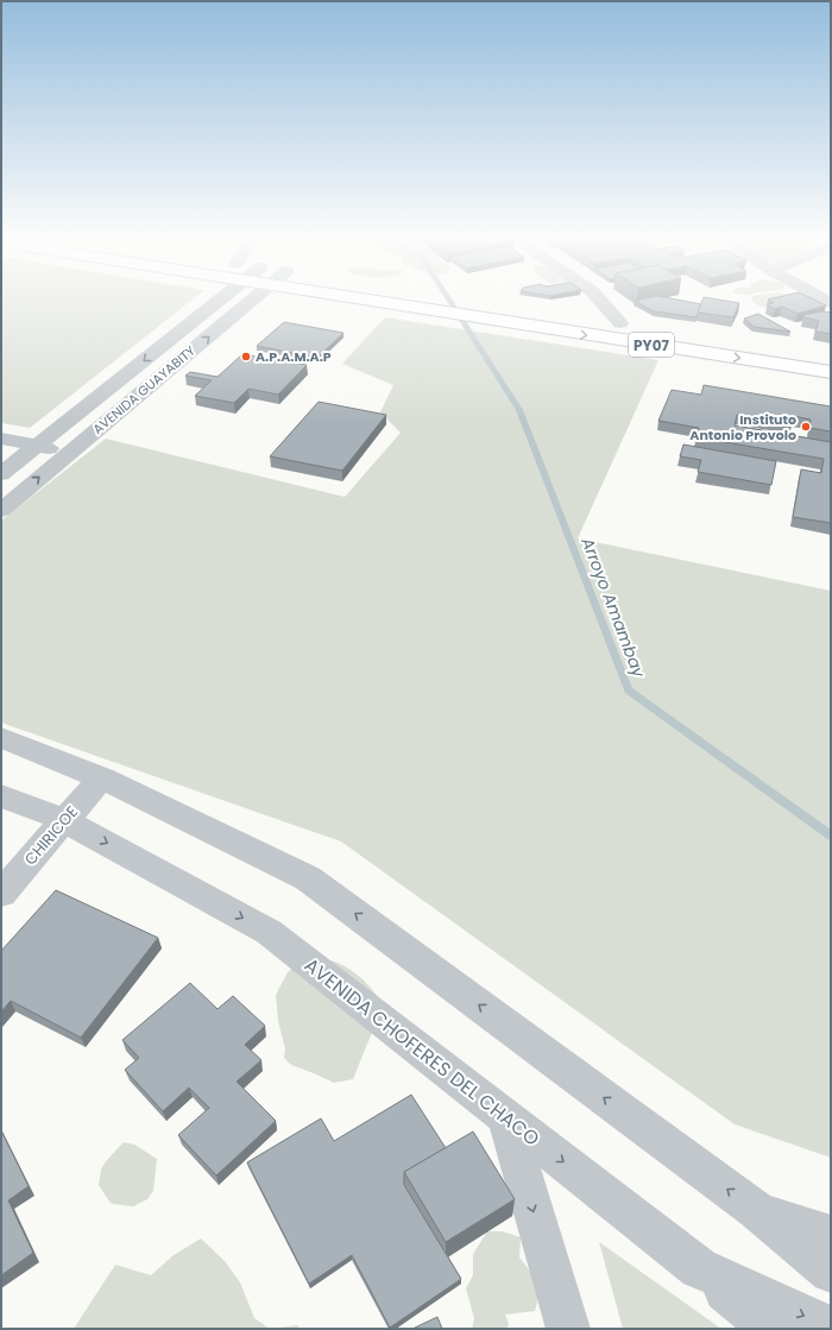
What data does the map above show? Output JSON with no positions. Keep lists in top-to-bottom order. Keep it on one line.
{"streets":{"main road":["PY07"],"street":["AVENIDA GUAYABITY","CHIRICOE","AVENIDA CHOFERES DEL CHACO"]},"crossings":[["CHIRICOE","AVENIDA CHOFERES DEL CHACO"]],"water":["Arroyo Amambay"],"places":["A.P.A.M.A.P","Instituto Antonio Provolo"]}
